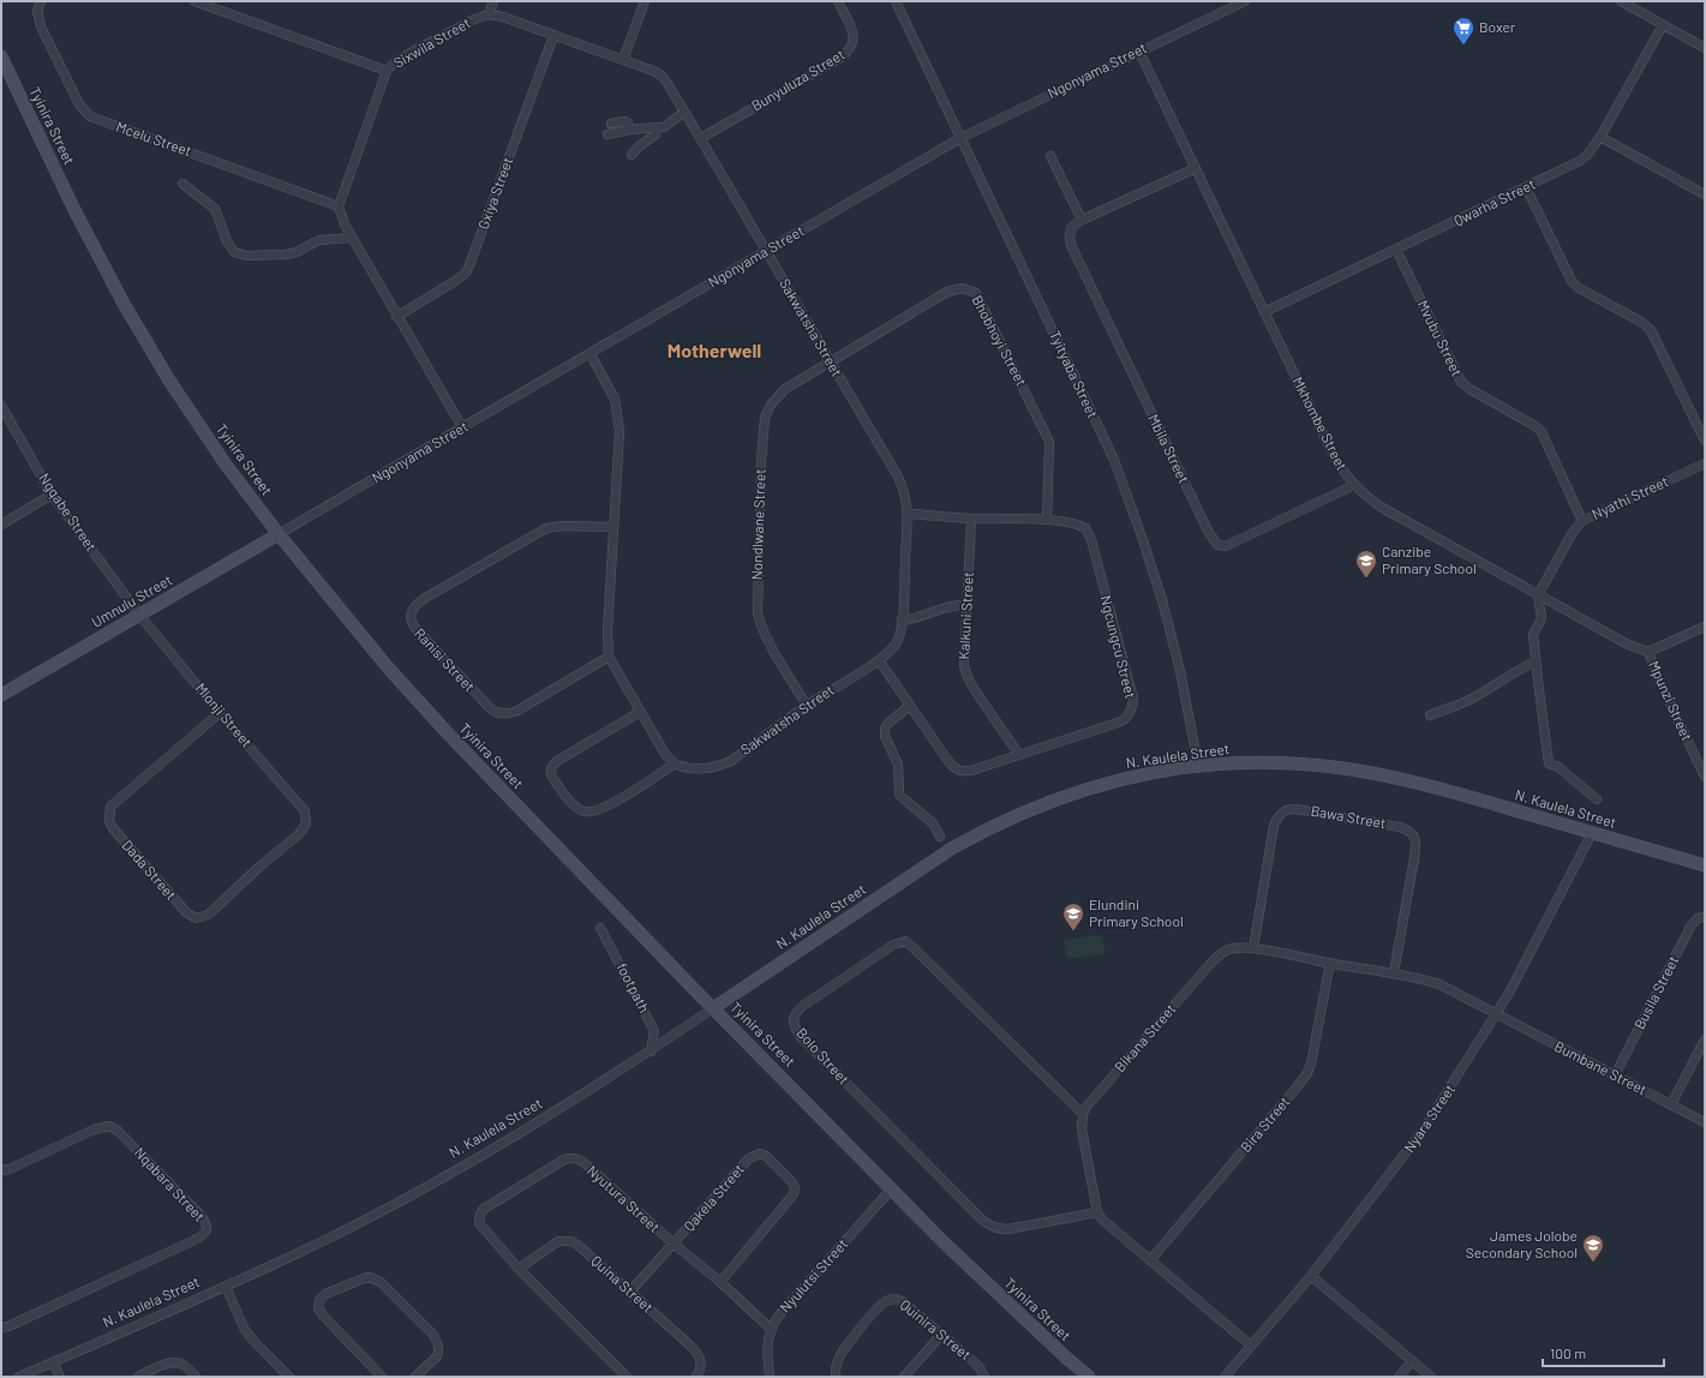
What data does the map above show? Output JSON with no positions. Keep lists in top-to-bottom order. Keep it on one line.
{"streets":{"street":["Sixwila Street","Ngonyama Street","Bunyuluza Street","Tyinira Street","Mcelu Street","Gxiya Street","Qwarha Street","Sakwatsha Street","Mvubu Street","Bhobhoyi Street","Tyityaba Street","Mkhombe Street","Mbila Street","Nyathi Street","Ngqabe Street","Nondlwane Street","Umnulu Street","Kalkuni Street","Ngcungcu Street","Ranisi Street","Mpunzi Street","Mlonji Street","N. Kaulela Street","Bawa Street","Dada Street","footpath","Busila Street","Bikana Street","Bolo Street","Bumbane Street","Nyara Street","Bira Street","Nqabara Street","Qakela Street","Nyutura Street","Nyulutsi Street","Quina Street","Quinira Street"]},"crossings":[["Sixwila Street","Ngonyama Street"],["Sixwila Street","Bunyuluza Street"],["Sixwila Street","Mcelu Street"],["Sixwila Street","Gxiya Street"],["Sixwila Street","Sakwatsha Street"],["Ngonyama Street","Tyinira Street"],["Ngonyama Street","Sakwatsha Street"],["Ngonyama Street","Tyityaba Street"],["Ngonyama Street","Mkhombe Street"],["Ngonyama Street","Umnulu Street"],["Tyinira Street","Umnulu Street"],["Tyinira Street","N. Kaulela Street"],["Tyinira Street","Nyulutsi Street"],["Qwarha Street","Mvubu Street"],["Qwarha Street","Mkhombe Street"],["Sakwatsha Street","Bhobhoyi Street"],["Sakwatsha Street","Nondlwane Street"],["Sakwatsha Street","Ngcungcu Street"],["Mvubu Street","Nyathi Street"],["Bhobhoyi Street","Nondlwane Street"],["Bhobhoyi Street","Ngcungcu Street"],["Tyityaba Street","N. Kaulela Street"],["Mkhombe Street","Mbila Street"],["Mkhombe Street","Nyathi Street"],["Mkhombe Street","Mpunzi Street"],["Ngqabe Street","Umnulu Street"],["Ngqabe Street","Mlonji Street"],["Umnulu Street","Mlonji Street"],["Kalkuni Street","Ngcungcu Street"],["Mlonji Street","Dada Street"],["N. Kaulela Street","footpath"],["N. Kaulela Street","Nyara Street"],["Bawa Street","Bikana Street"],["Busila Street","Bumbane Street"],["Bikana Street","Bolo Street"],["Bikana Street","Bumbane Street"],["Bikana Street","Nyara Street"],["Bikana Street","Bira Street"],["Bumbane Street","Nyara Street"],["Qakela Street","Nyutura Street"],["Nyutura Street","Nyulutsi Street"],["Nyutura Street","Quina Street"]],"districts":["Motherwell"],"places":{"supermarket":["Boxer"],"school or university":["Canzibe Primary School","Elundini Primary School","James Jolobe Secondary School"]},"scale_bar":"100 m"}
